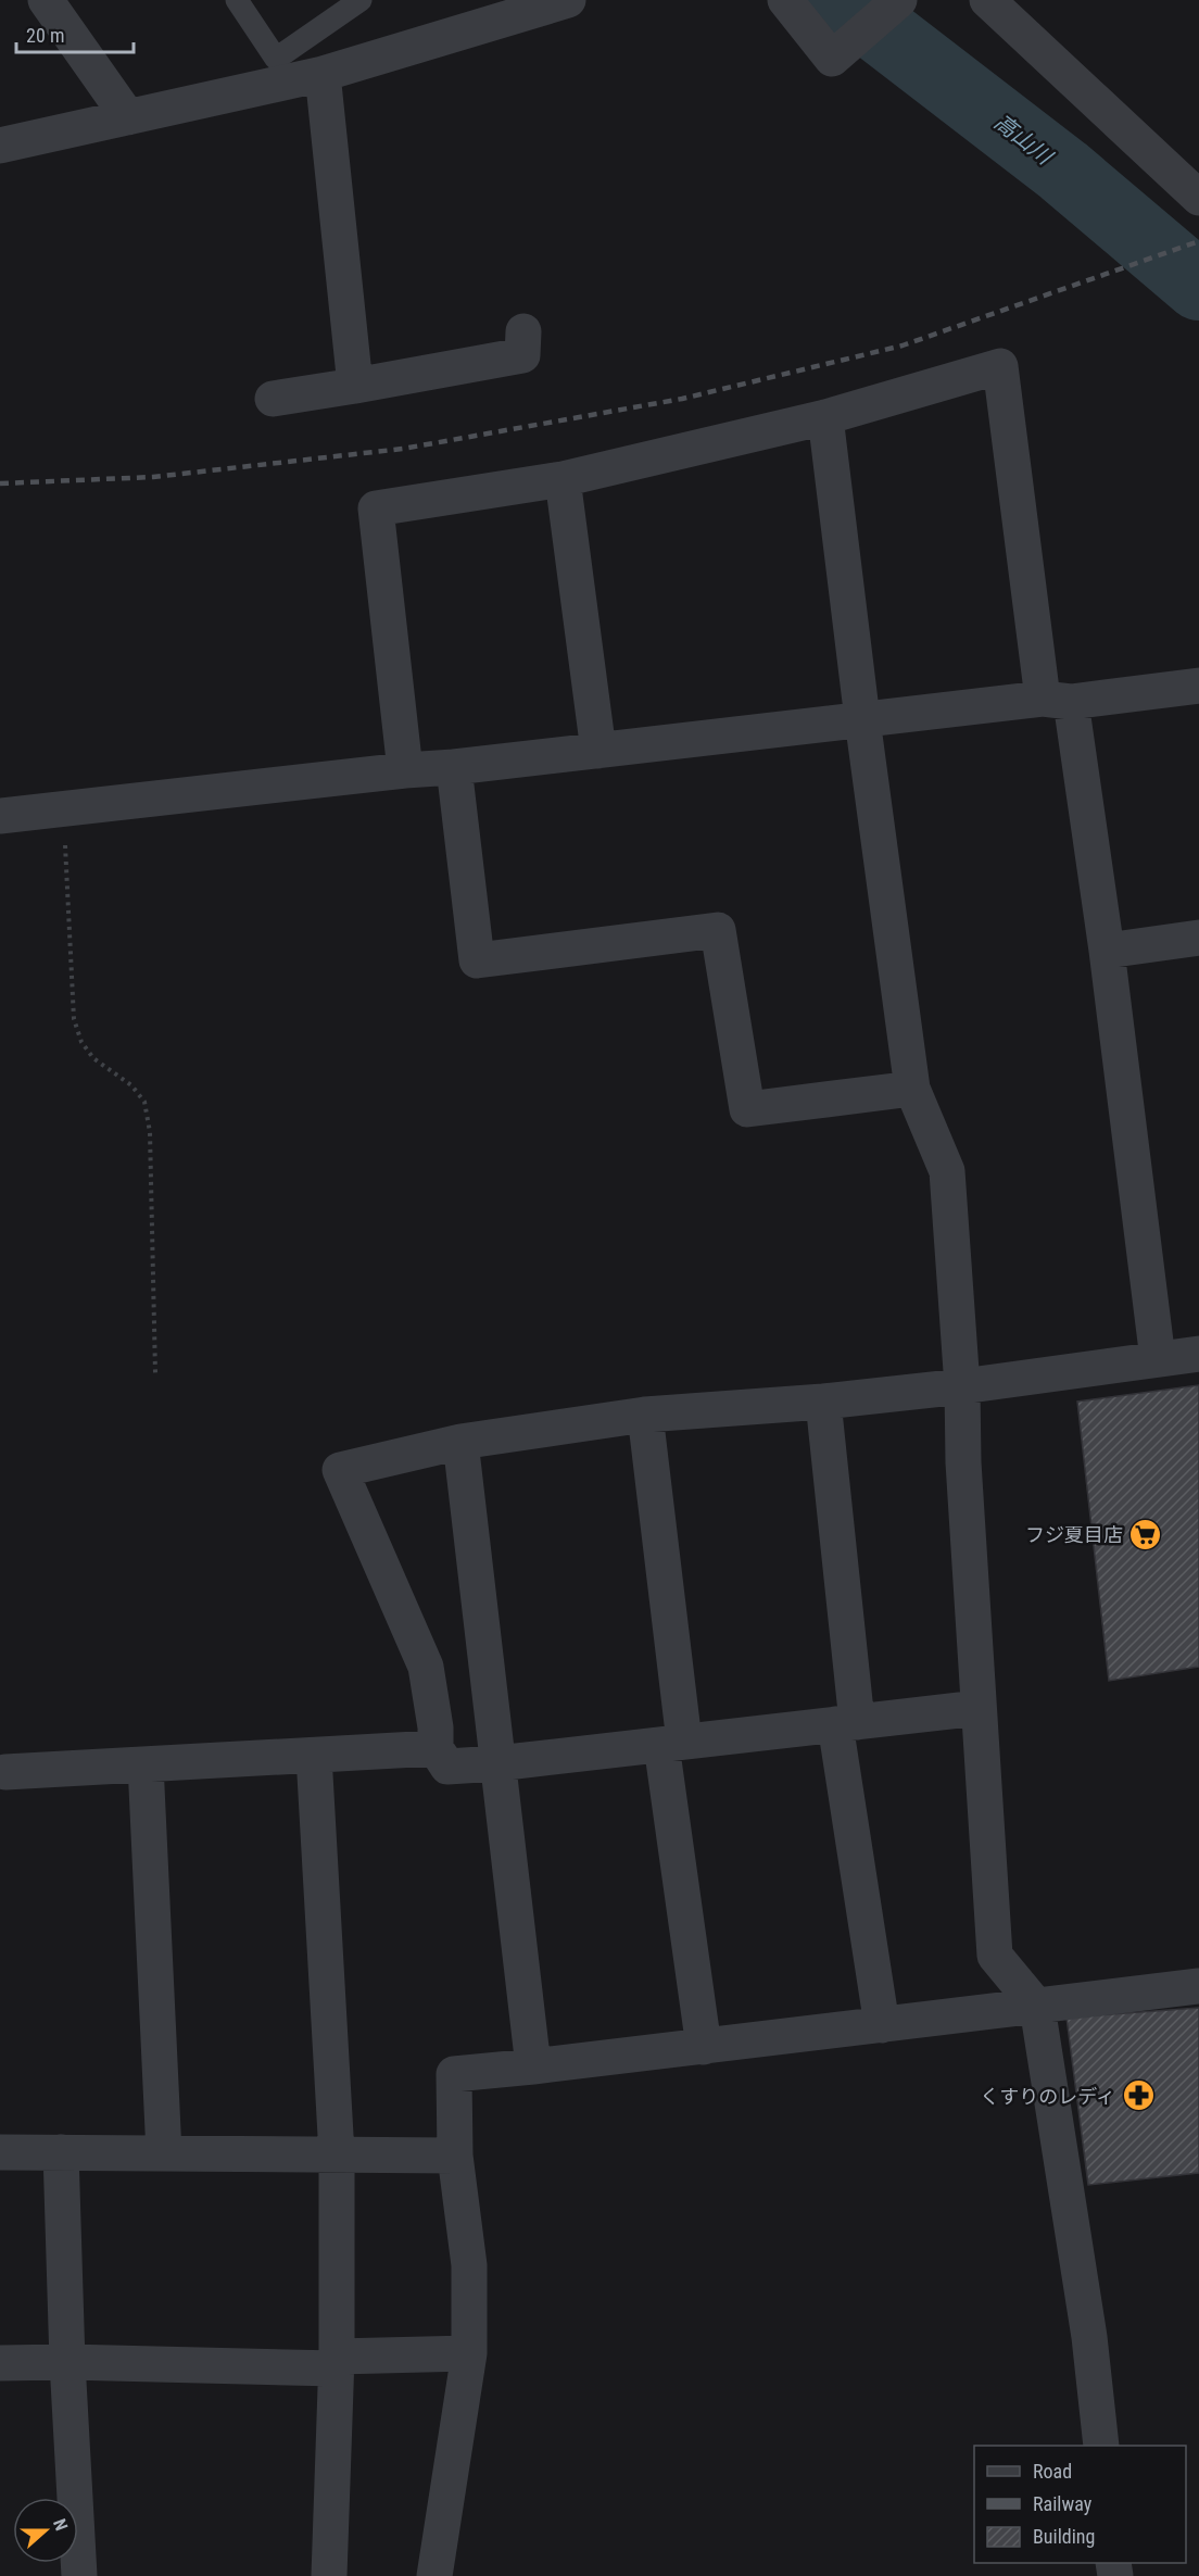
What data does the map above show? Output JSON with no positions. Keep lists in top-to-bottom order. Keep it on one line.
{"water":["高山川"],"places":{"supermarket":["フジ夏目店"],"pharmacy":["くすりのレディ"]},"legend":["Road","Railway","Building"],"scale_bar":"20 m","north":"right"}
